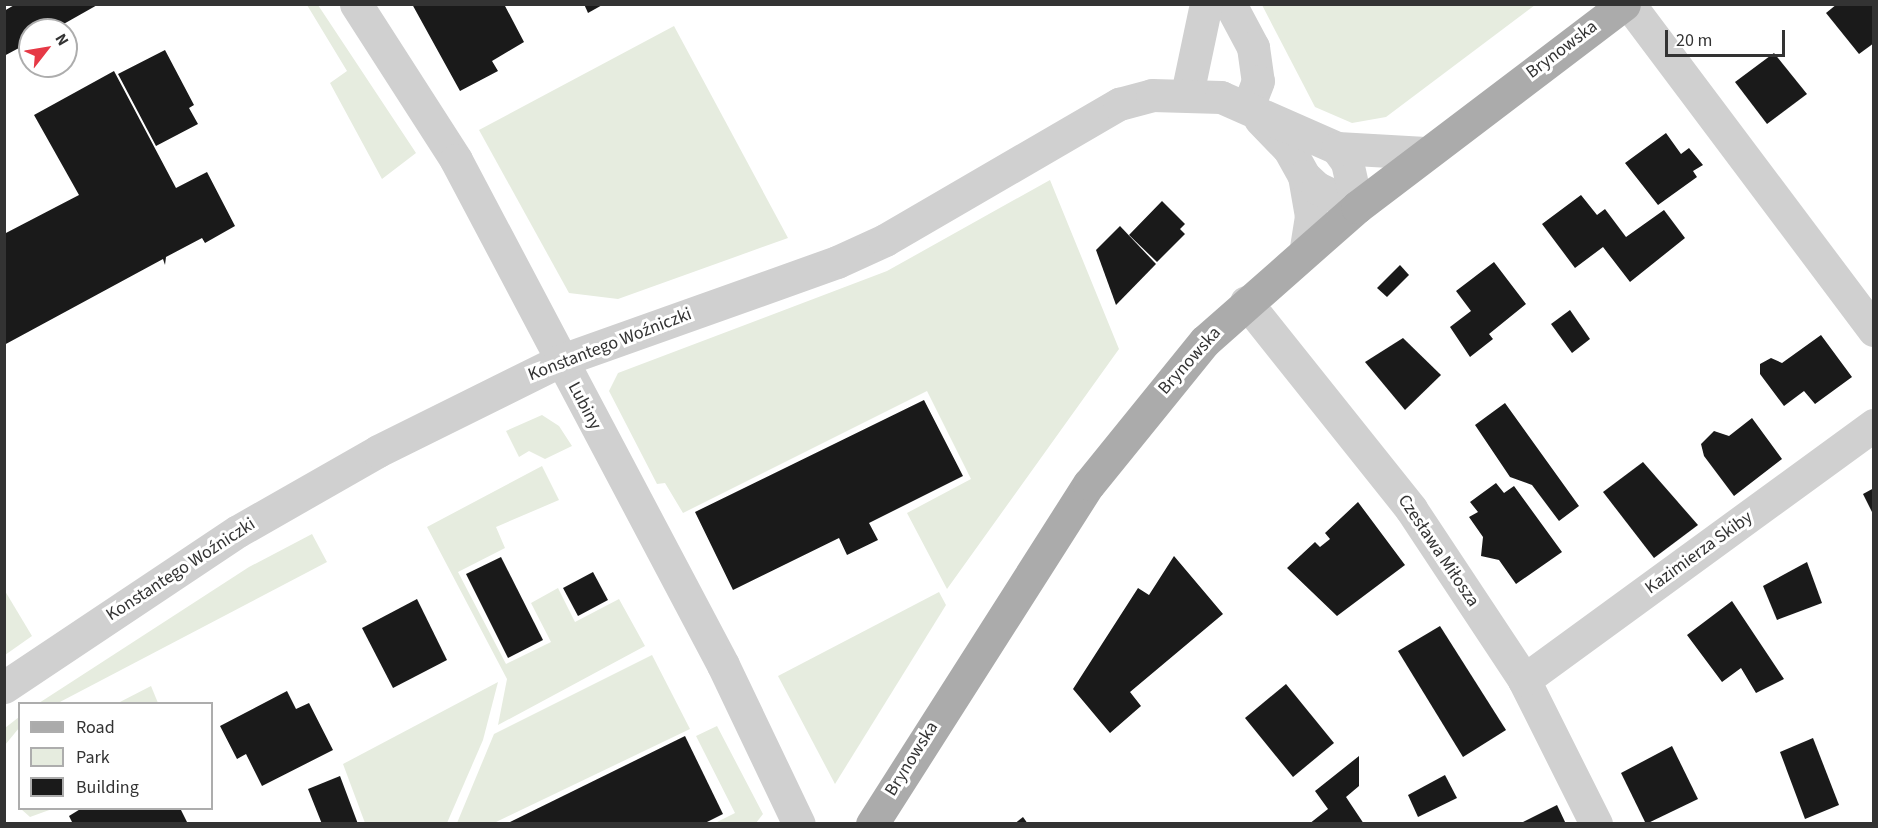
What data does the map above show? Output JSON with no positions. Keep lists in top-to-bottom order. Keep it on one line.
{"streets":{"main road":["Brynowska"],"street":["Konstantego Woźniczki","Lubiny","Czesława Miłosza","Kazimierza Skiby"]},"crossings":[["Brynowska","Konstantego Woźniczki"],["Brynowska","Czesława Miłosza"],["Konstantego Woźniczki","Lubiny"],["Czesława Miłosza","Kazimierza Skiby"]],"legend":["Road","Park","Building"],"scale_bar":"20 m","north":"top right"}
